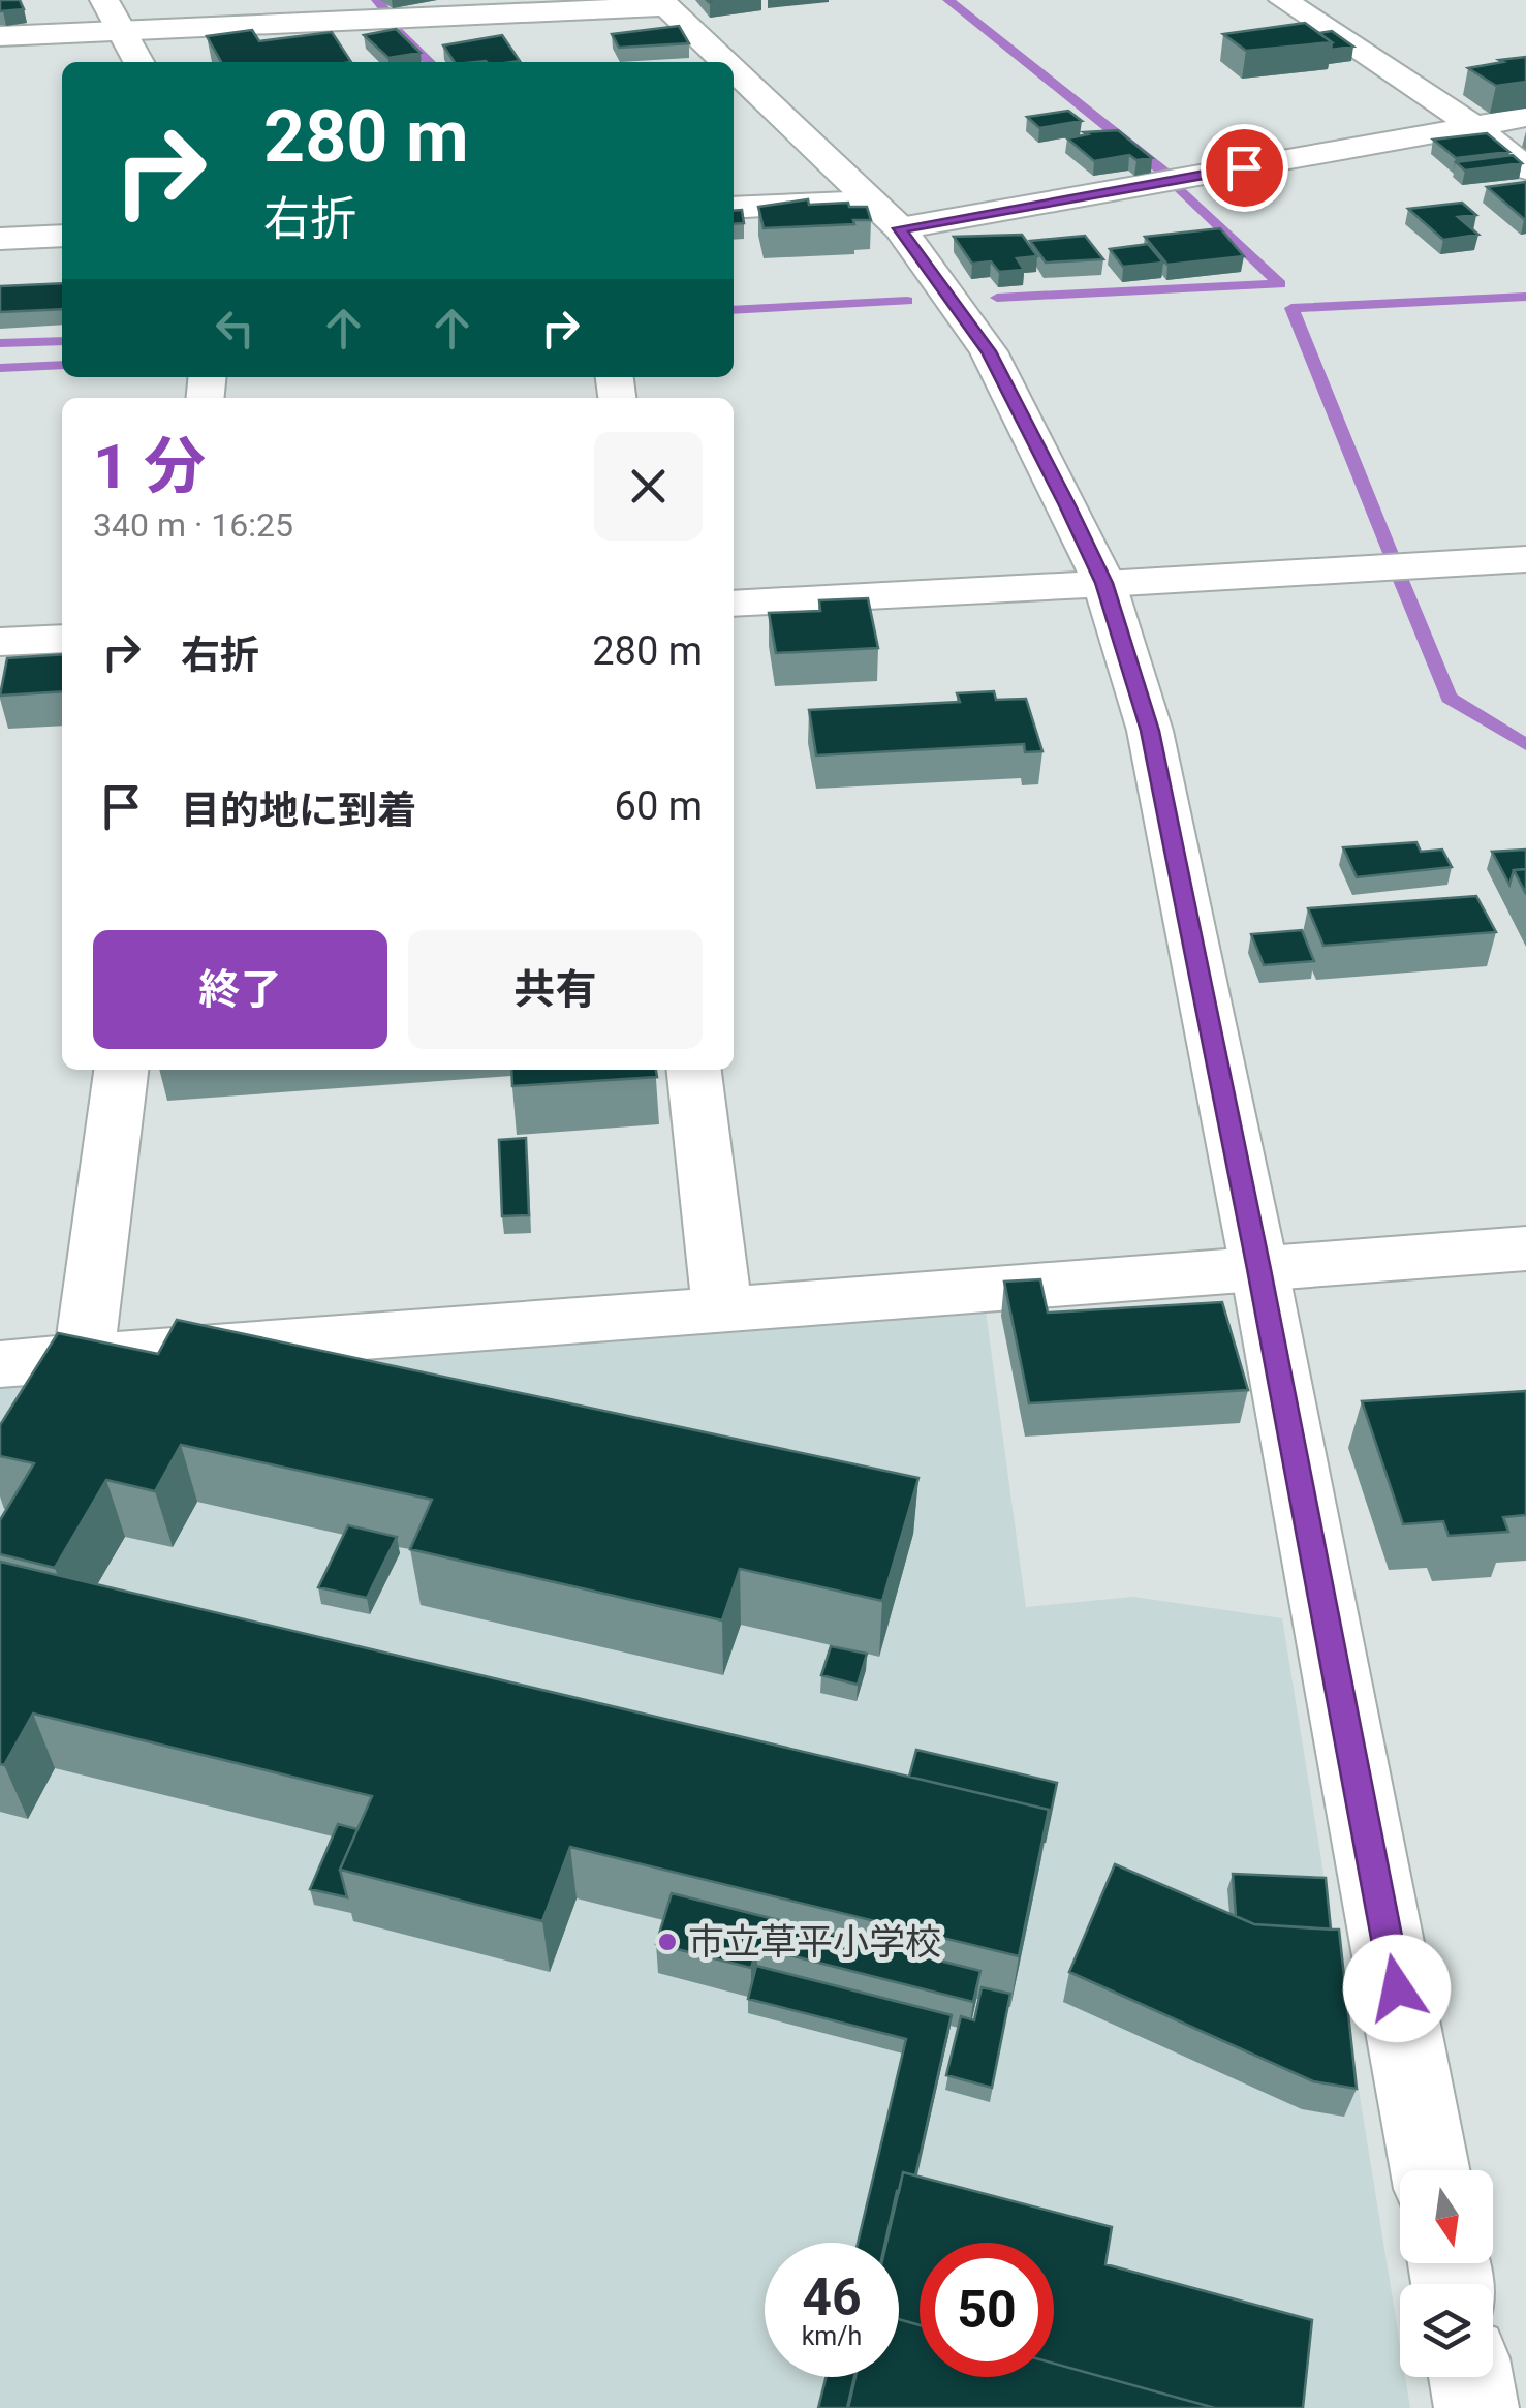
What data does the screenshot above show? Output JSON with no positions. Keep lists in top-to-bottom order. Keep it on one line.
{"places":["市立草平小学校"],"north":"bottom","page":{"turn":["280 m","右折"],"heading":["1 分","340 m · 16:25"],"list":[{"name":"右折","value":"280 m"},{"name":"目的地に到着","value":"60 m"}],"buttons":["終了","共有"],"speed":"46 km/h","limit":"50"}}
